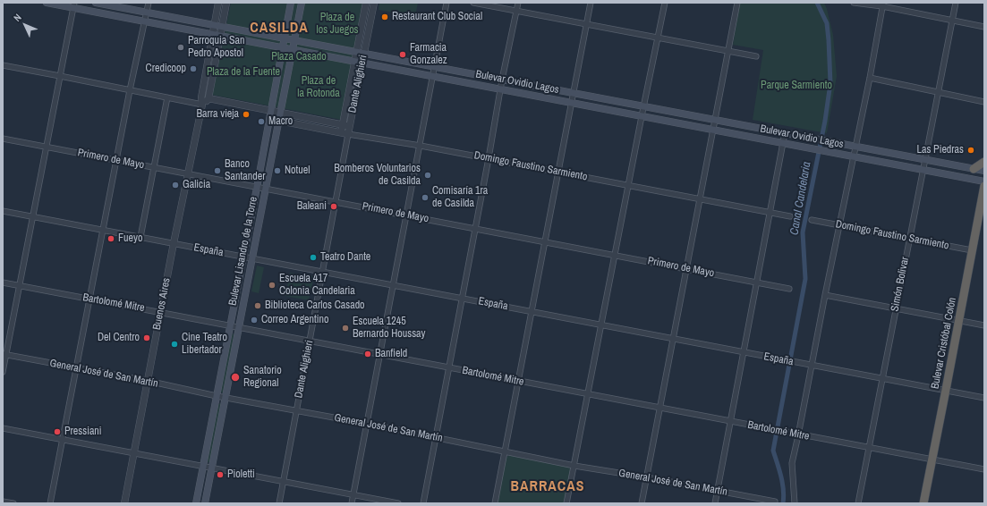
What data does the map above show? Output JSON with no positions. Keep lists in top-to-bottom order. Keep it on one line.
{"streets":{"highway":["Bulevar Cristóbal Colón"],"main road":["Bulevar Ovidio Lagos","Bulevar Lisandro de la Torre"],"street":["Dante Alighieri","Primero de Mayo","Domingo Faustino Sarmiento","España","Simón Bolivar","Bartolomé Mitre","Buenos Aires","General José de San Martín"]},"crossings":[["Bulevar Ovidio Lagos","Dante Alighieri"],["Bulevar Ovidio Lagos","Bulevar Lisandro de la Torre"],["Bulevar Ovidio Lagos","Simón Bolivar"],["Bulevar Ovidio Lagos","Buenos Aires"],["Dante Alighieri","Primero de Mayo"],["Dante Alighieri","Domingo Faustino Sarmiento"],["Dante Alighieri","España"],["Dante Alighieri","Bartolomé Mitre"],["Dante Alighieri","General José de San Martín"],["Primero de Mayo","Bulevar Lisandro de la Torre"],["Primero de Mayo","Buenos Aires"],["Domingo Faustino Sarmiento","Bulevar Lisandro de la Torre"],["Domingo Faustino Sarmiento","Simón Bolivar"],["Domingo Faustino Sarmiento","Bulevar Cristóbal Colón"],["España","Bulevar Lisandro de la Torre"],["España","Simón Bolivar"],["España","Buenos Aires"],["España","Bulevar Cristóbal Colón"],["Bulevar Lisandro de la Torre","Bartolomé Mitre"],["Bulevar Lisandro de la Torre","General José de San Martín"],["Simón Bolivar","Bartolomé Mitre"],["Bartolomé Mitre","Buenos Aires"],["Bartolomé Mitre","Bulevar Cristóbal Colón"],["Buenos Aires","General José de San Martín"]],"districts":["CASILDA","BARRACAS"],"water":["Canal Candelaria"],"parks":["Plaza de los Juegos","Plaza Casado","Plaza de la Fuente","Plaza de la Rotonda","Parque Sarmiento"],"places":["Restaurant Club Social","Parroquia San Pedro Apostol","Farmacia Gonzalez","Credicoop","Barra vieja","Macro","Las Piedras","Banco Santander","Notuel","Bomberos Voluntarios de Casilda","Galicia","Comisaría 1ra de Casilda","Baleani","Fueyo","Teatro Dante","Escuela 417 Colonia Candelaria","Biblioteca Carlos Casado","Correo Argentino","Escuela 1245 Bernardo Houssay","Del Centro","Cine Teatro Libertador","Banfield","Sanatorio Regional","Pressiani","Pioletti"],"north":"top left"}
